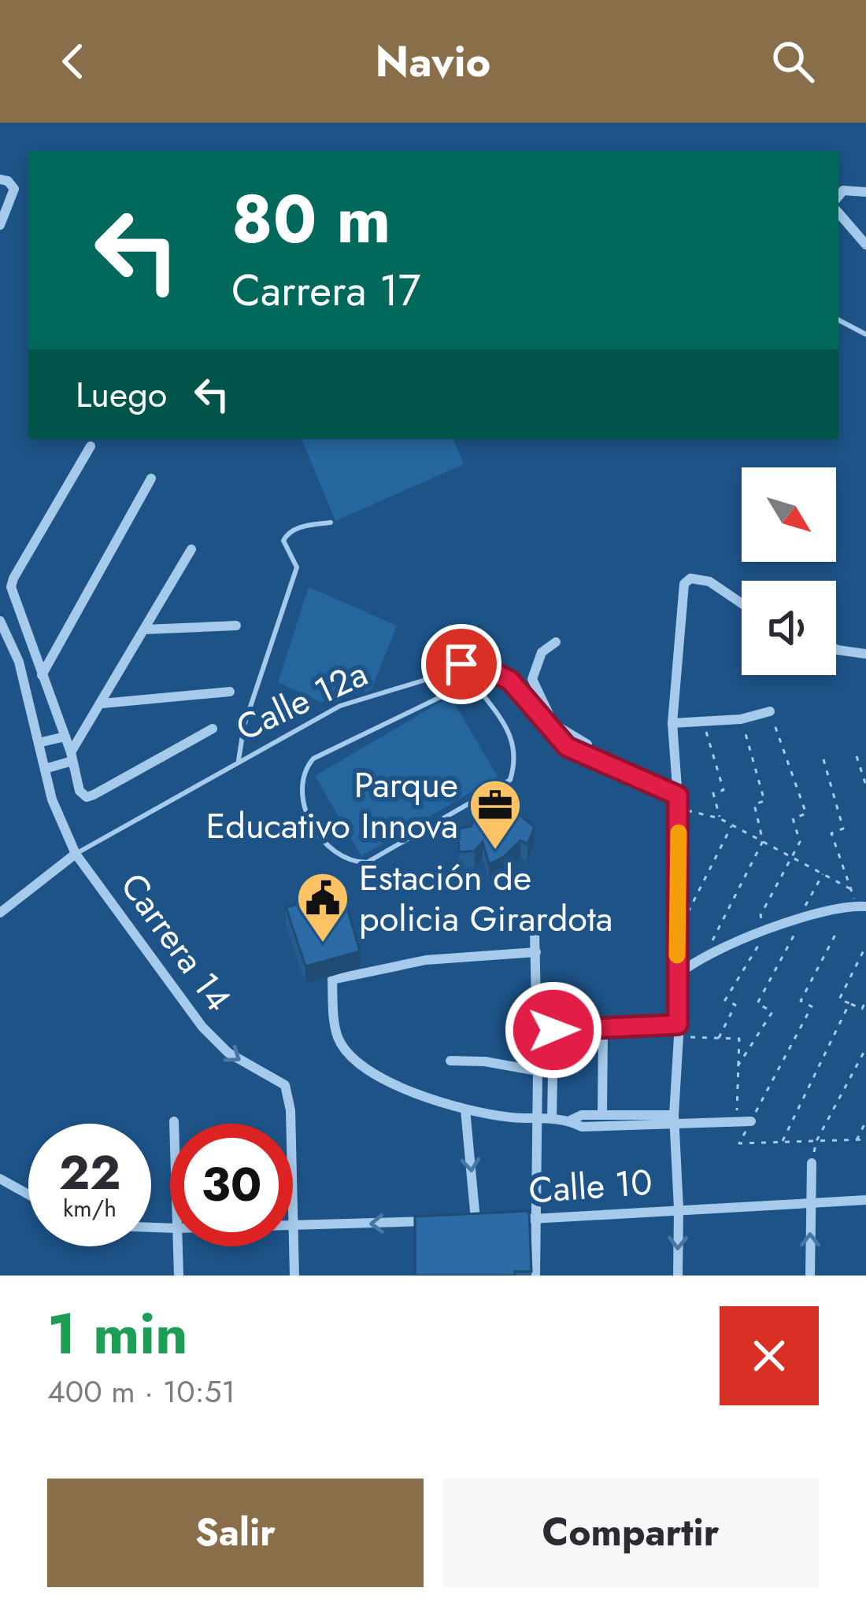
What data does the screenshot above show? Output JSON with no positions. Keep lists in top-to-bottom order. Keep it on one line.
{"streets":{"street":["Calle 12a","Carrera 14","Calle 10"]},"crossings":[["Calle 12a","Carrera 14"]],"one_way":["Carrera 14"],"places":{"office":["Parque Educativo Innova"],"public building":["Estación de policia Girardota"]},"north":"bottom right","page":{"header":"Navio","turn":["80 m","Carrera 17"],"then":"Luego","speed":"22 km/h","limit":"30","heading":["1 min","400 m · 10:51"],"buttons":["Salir","Compartir"]}}
